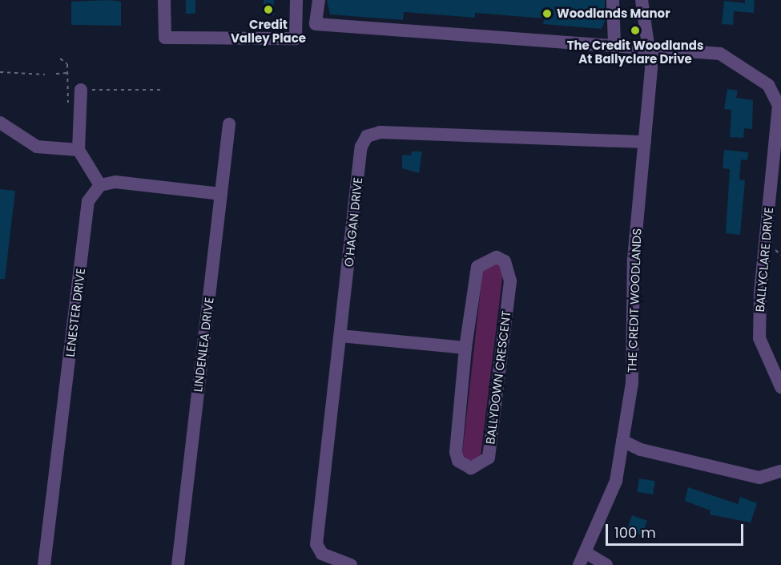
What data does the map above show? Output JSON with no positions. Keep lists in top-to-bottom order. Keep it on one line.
{"streets":{"street":["O'HAGAN DRIVE","BALLYCLARE DRIVE","THE CREDIT WOODLANDS","LENESTER DRIVE","LINDENLEA DRIVE","BALLYDOWN CRESCENT"]},"crossings":[["O'HAGAN DRIVE","THE CREDIT WOODLANDS"],["BALLYCLARE DRIVE","THE CREDIT WOODLANDS"]],"places":["Credit Valley Place","Woodlands Manor","The Credit Woodlands At Ballyclare Drive"],"scale_bar":"100 m"}
